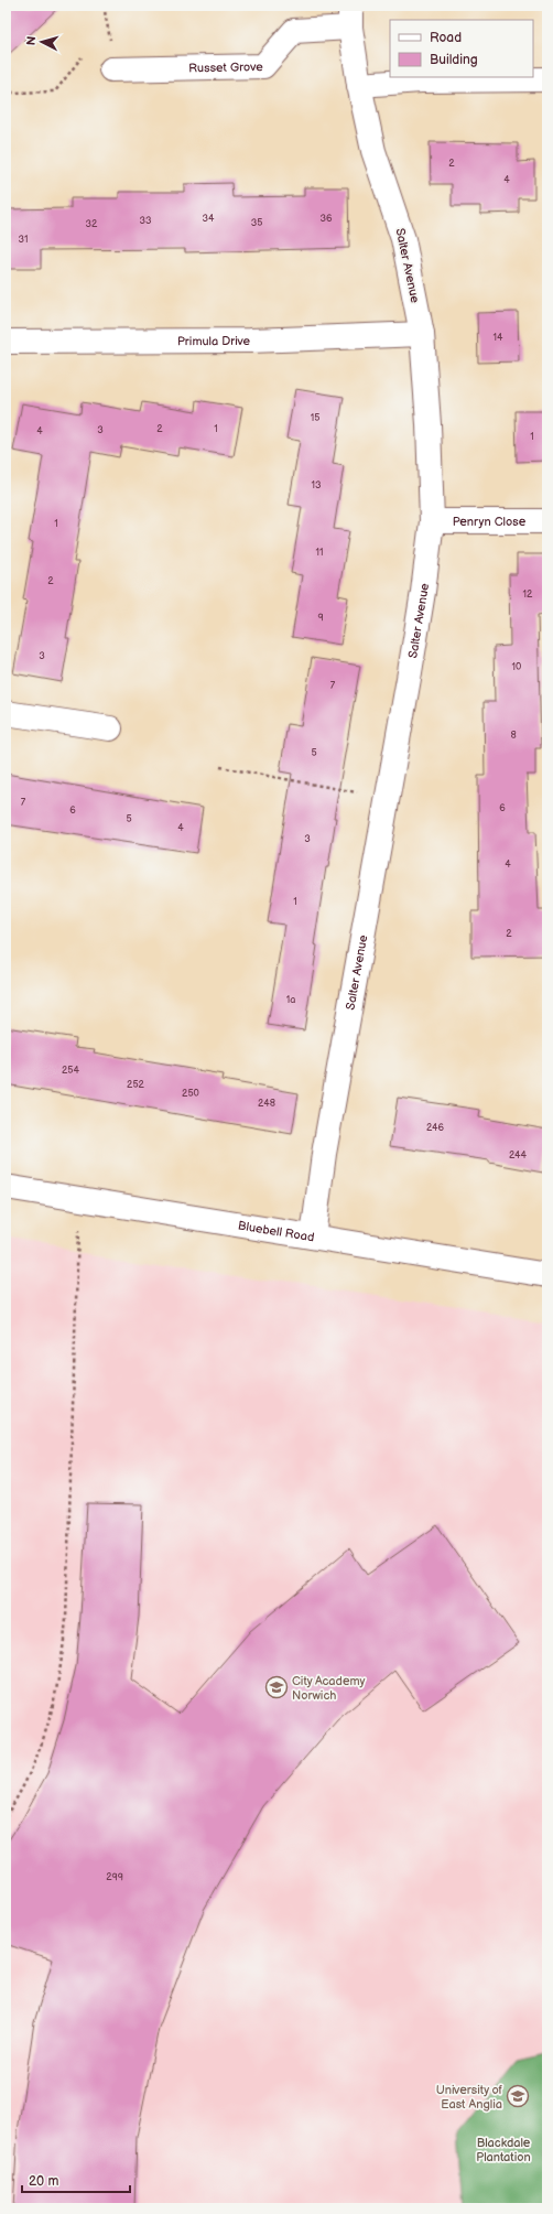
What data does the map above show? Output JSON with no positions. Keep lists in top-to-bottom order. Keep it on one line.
{"streets":{"street":["Russet Grove","Salter Avenue","Primula Drive","Penryn Close","Bluebell Road"]},"crossings":[["Russet Grove","Salter Avenue"],["Salter Avenue","Primula Drive"],["Salter Avenue","Penryn Close"],["Salter Avenue","Bluebell Road"]],"parks":["Blackdale Plantation"],"places":{"school or university":["City Academy Norwich","University of East Anglia"]},"house_numbers":["2","4","34","36","33","35","32","31","14","15","2","1","3","4","1","13","1","11","2","12","9","3","10","7","8","5","7","6","6","5","4","3","4","1","2","1a","254","252","250","248","246","244","299"],"legend":["Road","Building"],"scale_bar":"20 m","north":"left"}
